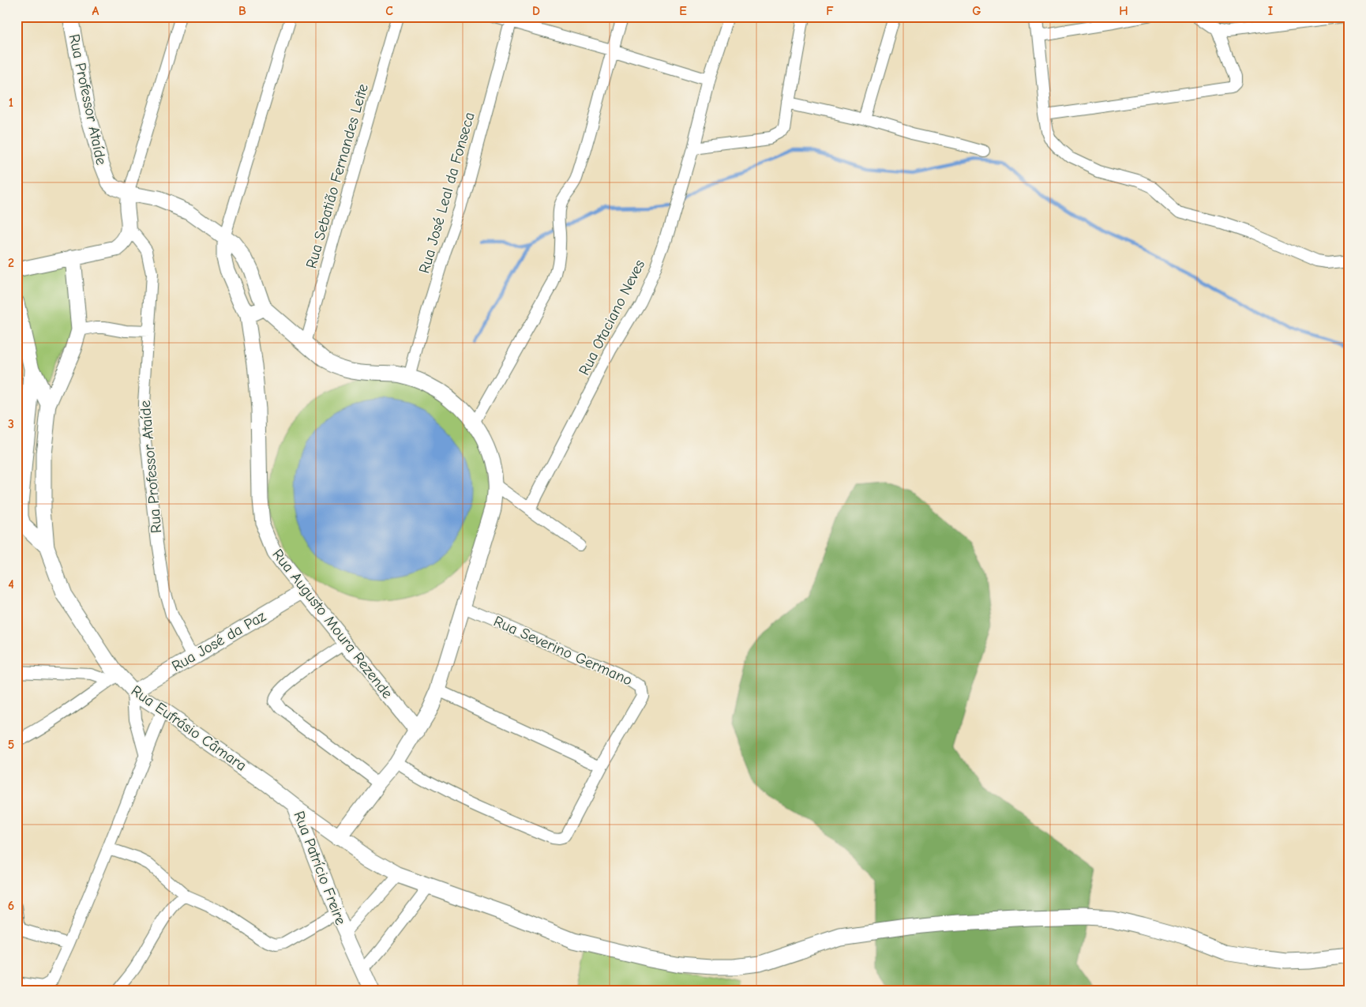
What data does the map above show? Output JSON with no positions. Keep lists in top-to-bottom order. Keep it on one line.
{"streets":{"street":["Rua Professor Ataíde","Rua Sebatião Fernandes Leite","Rua José Leal da Fonseca","Rua Otaciano Neves","Rua Augusto Moura Rezende","Rua José da Paz","Rua Severino Germano","Rua Eufrásio Câmara","Rua Patrício Freire"]},"crossings":[["Rua Professor Ataíde","Rua Augusto Moura Rezende"],["Rua Professor Ataíde","Rua José da Paz"],["Rua Augusto Moura Rezende","Rua José da Paz"],["Rua José da Paz","Rua Eufrásio Câmara"],["Rua Eufrásio Câmara","Rua Patrício Freire"]],"grid":{"columns":["A","B","C","D","E","F","G","H","I"],"rows":["1","2","3","4","5","6"]}}
